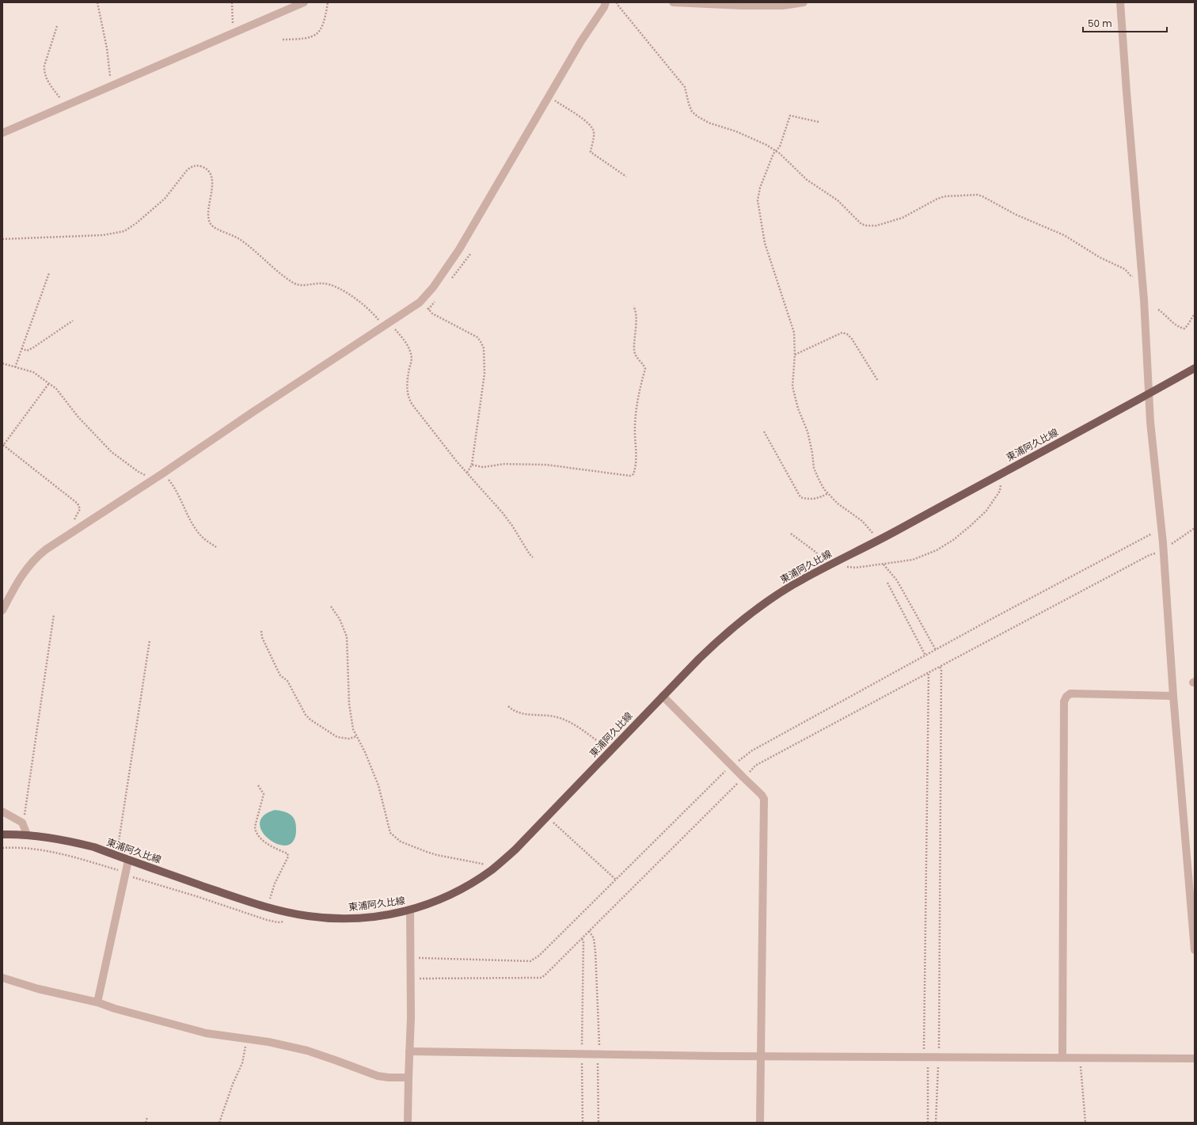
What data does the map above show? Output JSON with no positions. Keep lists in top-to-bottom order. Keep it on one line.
{"streets":{"main road":["東浦阿久比線"]},"scale_bar":"50 m"}
